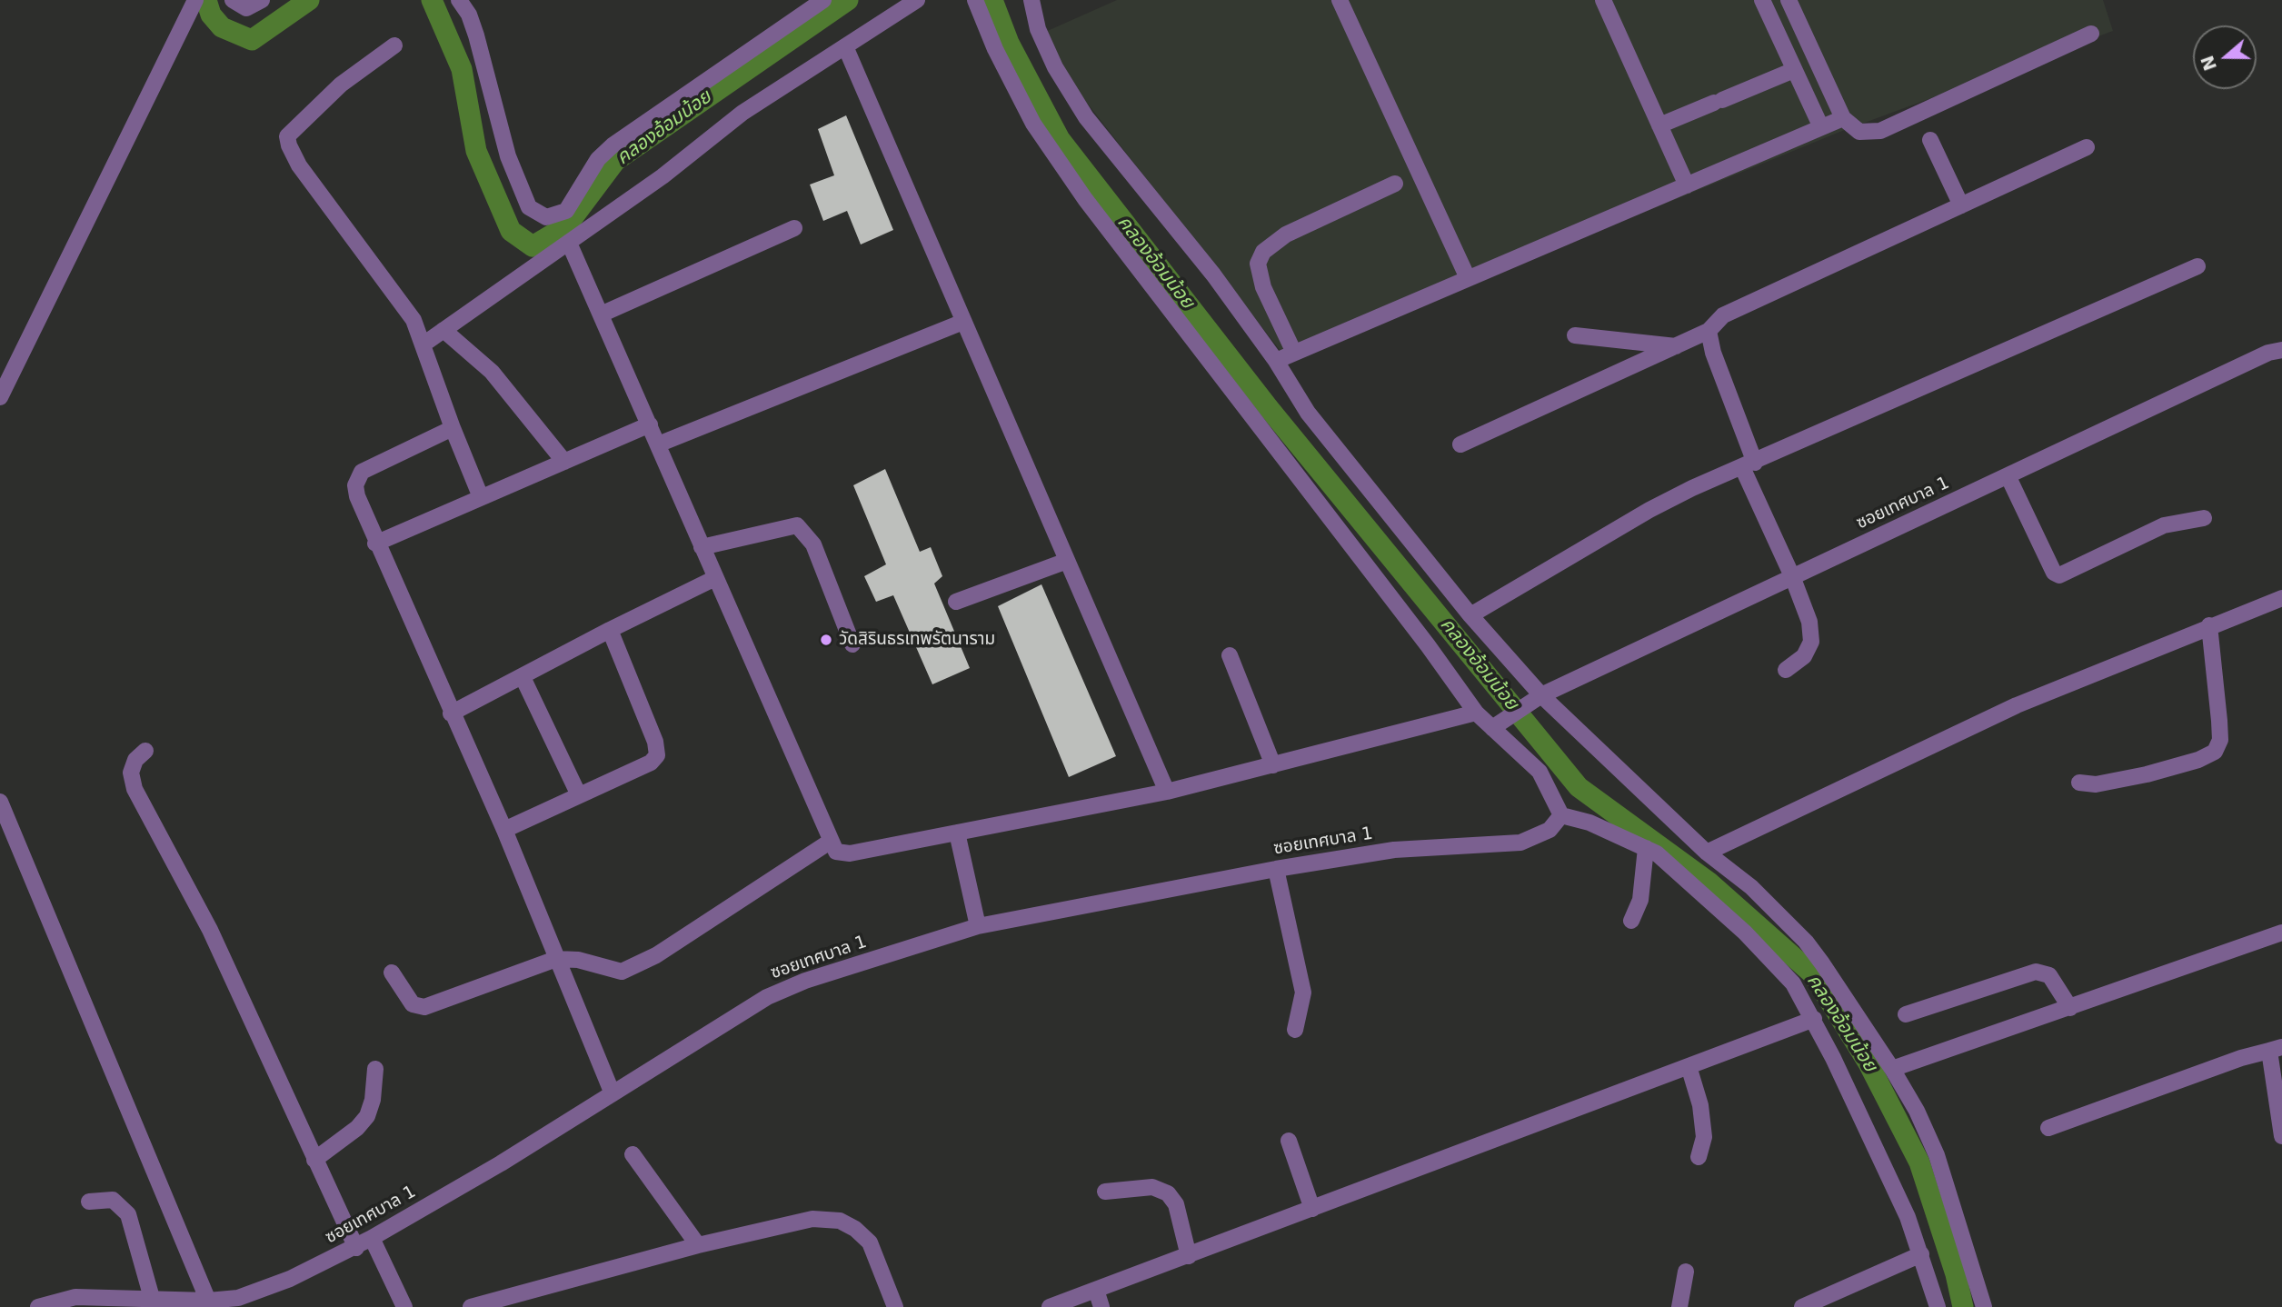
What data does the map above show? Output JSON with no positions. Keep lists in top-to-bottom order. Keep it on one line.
{"streets":{"street":["ซอยเทศบาล 1"]},"water":["คลองอ้อมน้อย"],"places":["วัดสิรินธรเทพรัตนาราม"],"north":"left"}
